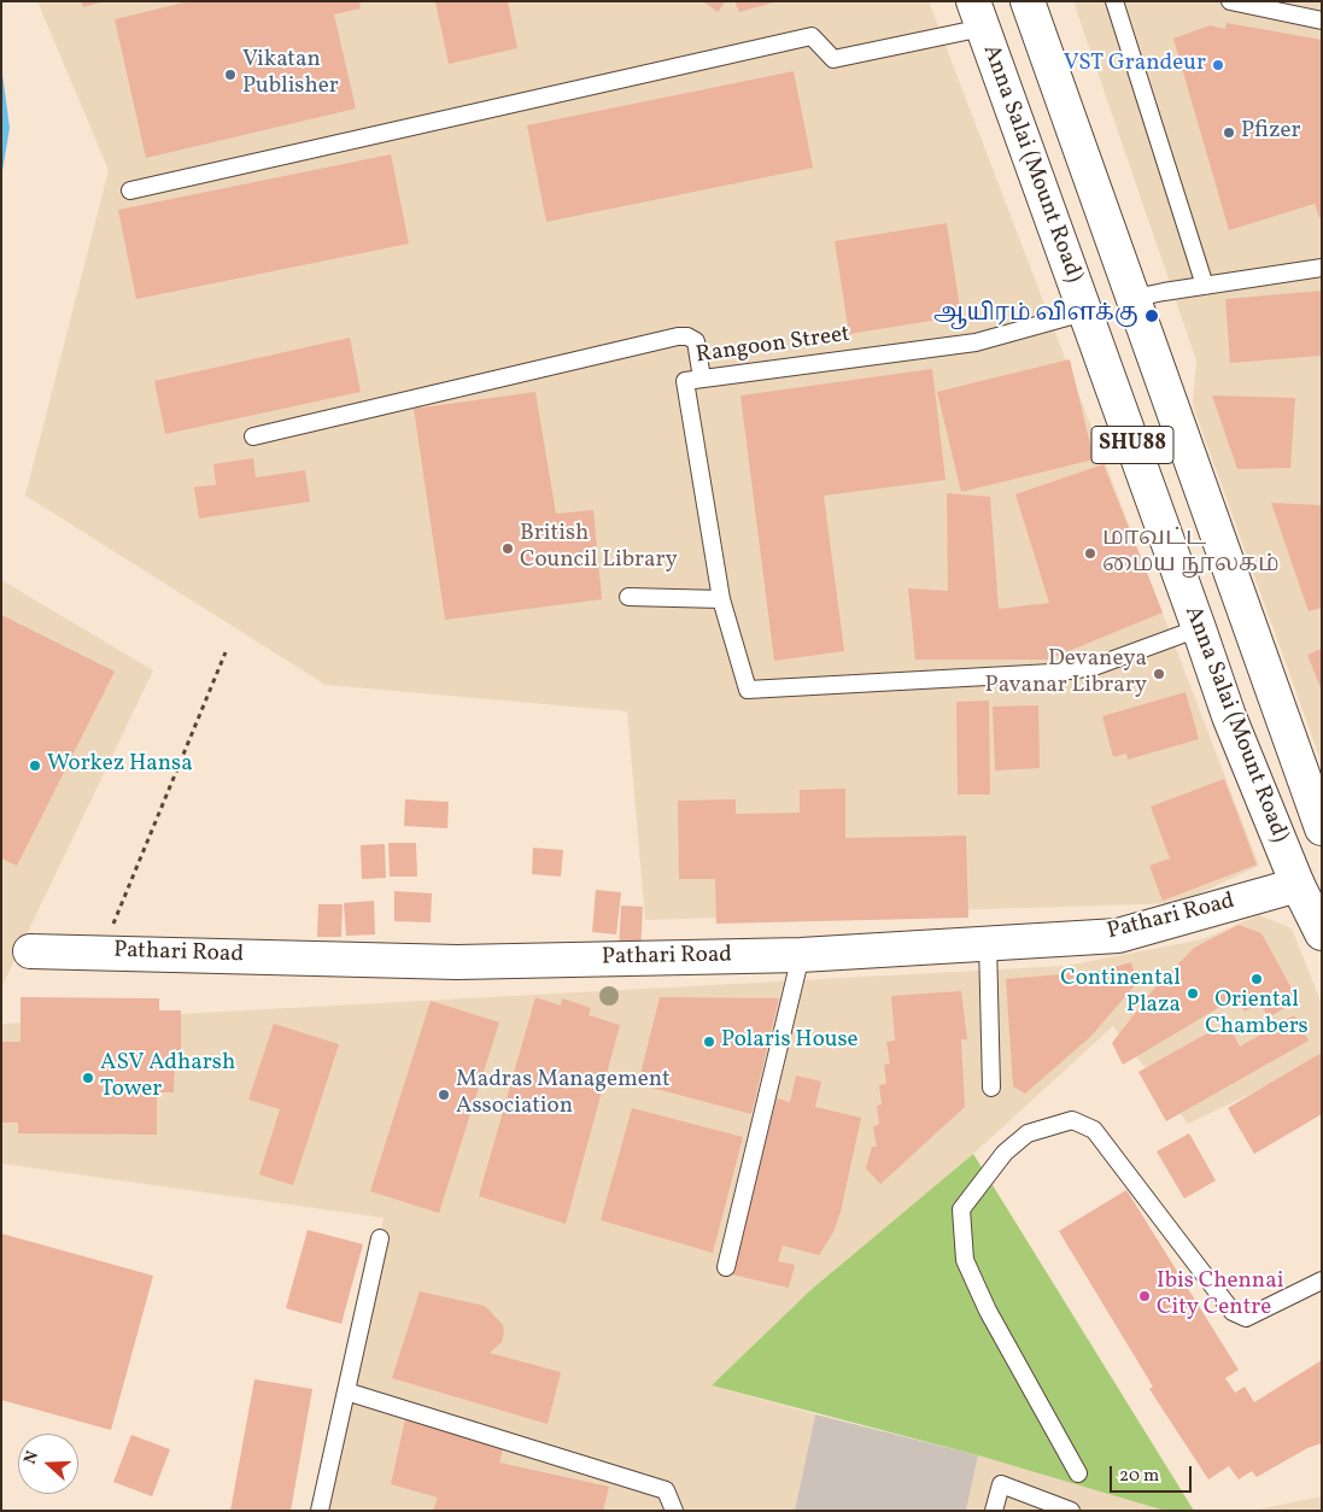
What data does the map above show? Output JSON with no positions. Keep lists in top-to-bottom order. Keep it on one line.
{"streets":{"main road":["Anna Salai (Mount Road)","SHU88","Pathari Road"],"lane":["Rangoon Street"]},"crossings":[["Anna Salai (Mount Road)","Rangoon Street"],["Anna Salai (Mount Road)","Pathari Road"]],"places":["VST Grandeur","Vikatan Publisher","Pfizer","ஆயிரம் விளக்கு","British Council Library","மாவட்ட மைய நூலகம்","Devaneya Pavanar Library","Workez Hansa","Oriental Chambers","Continental Plaza","Polaris House","ASV Adharsh Tower","Madras Management Association","Ibis Chennai City Centre"],"scale_bar":"20 m","north":"left"}
